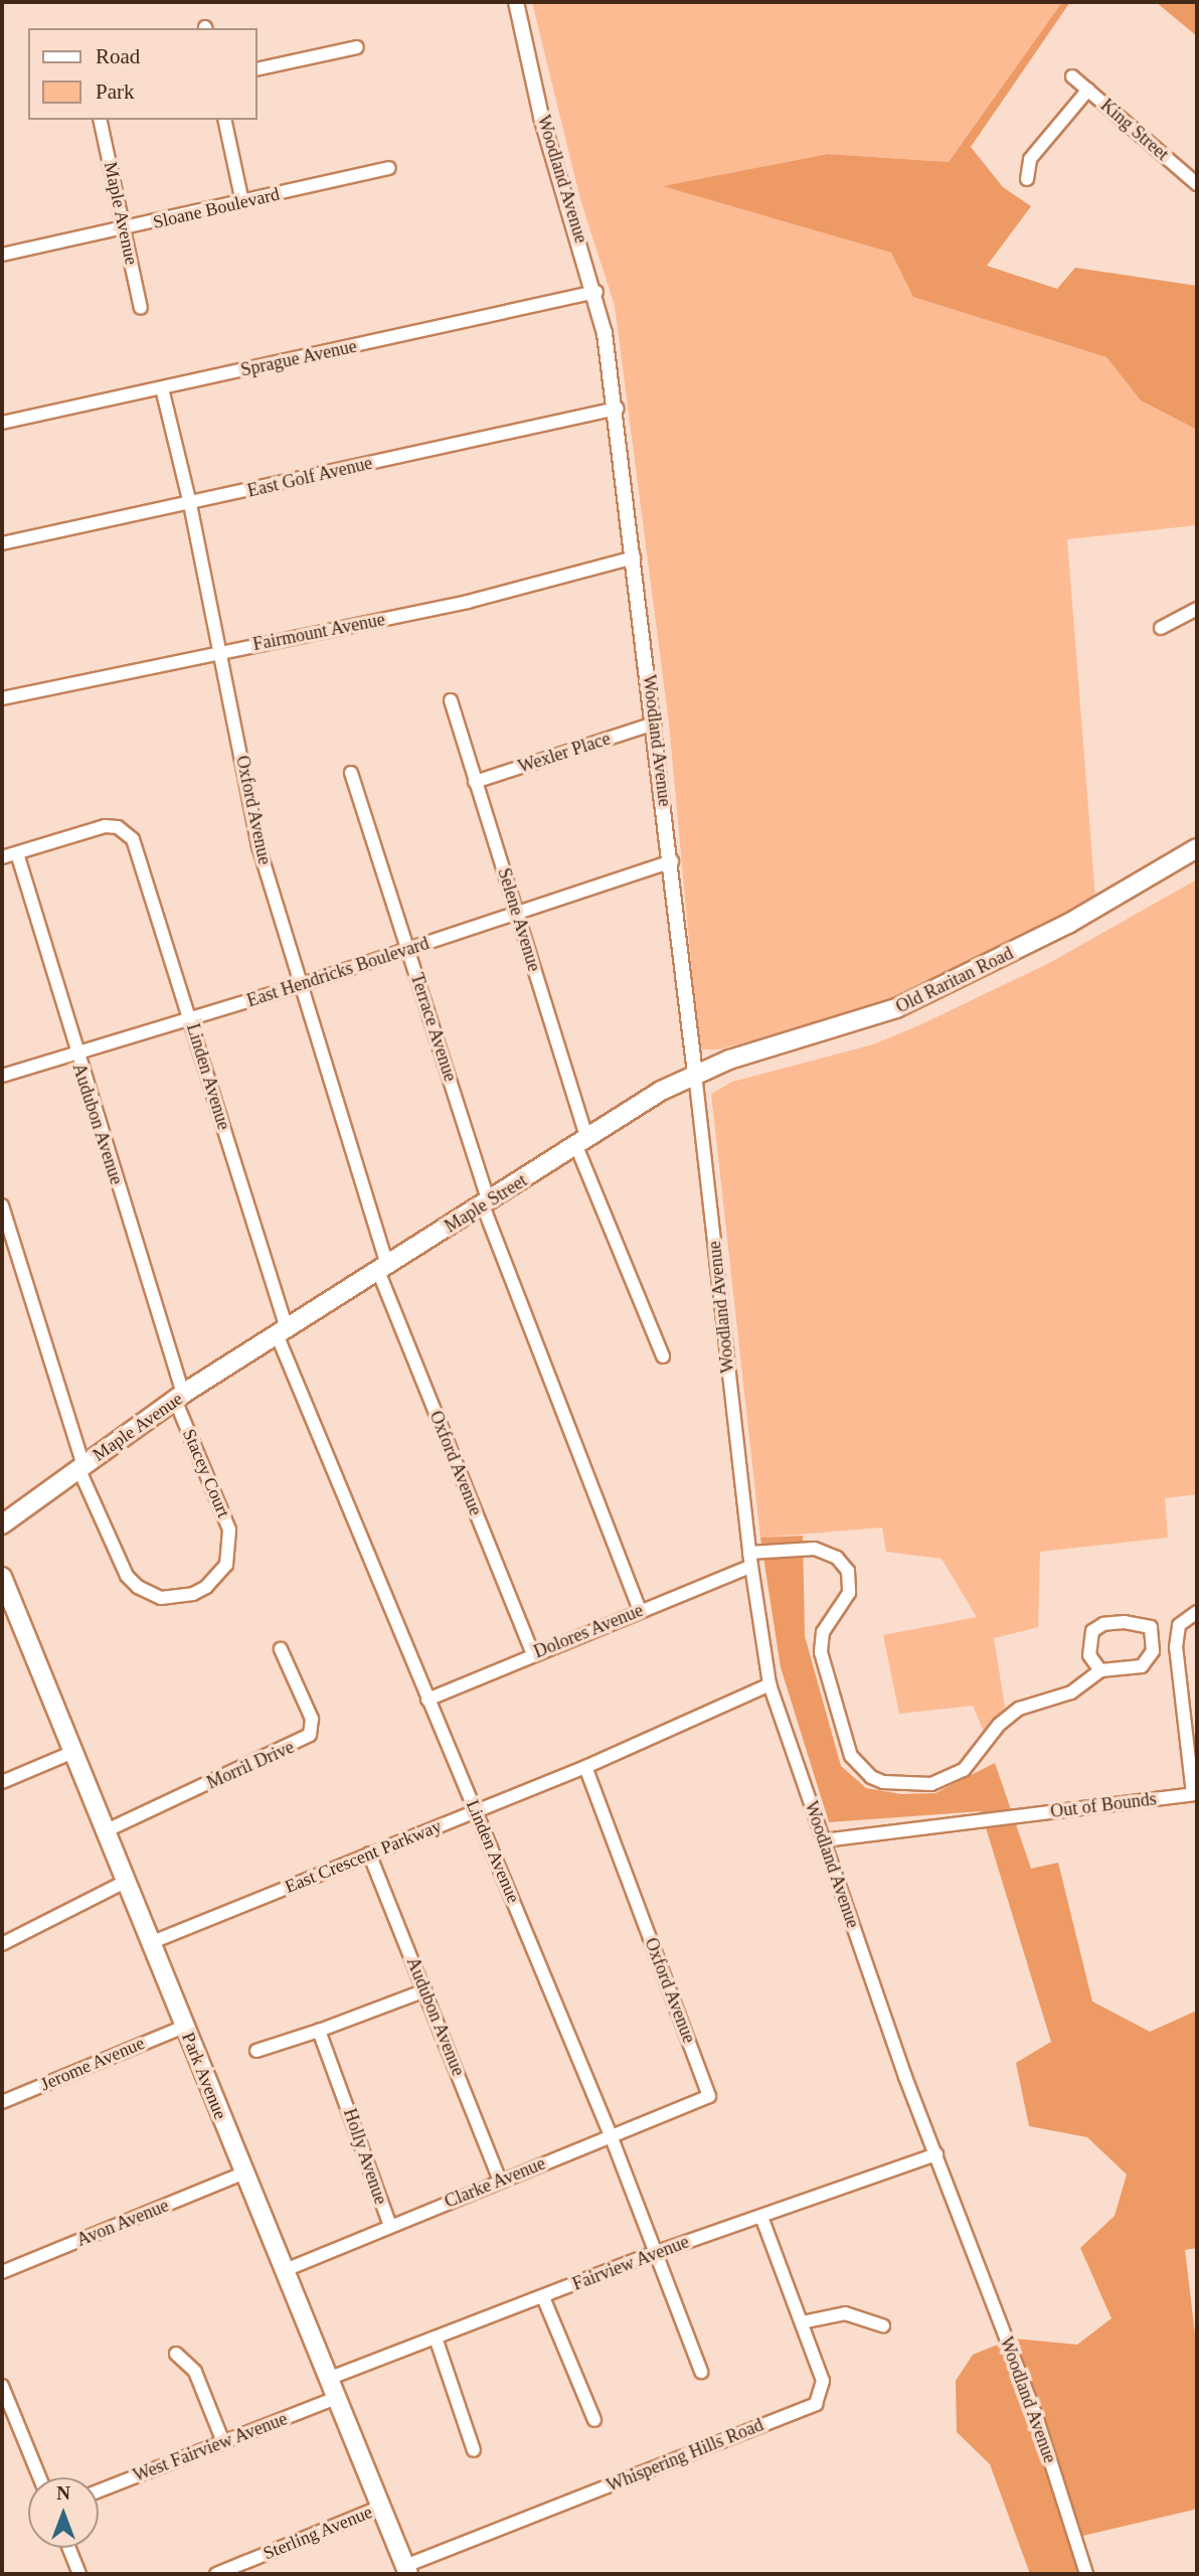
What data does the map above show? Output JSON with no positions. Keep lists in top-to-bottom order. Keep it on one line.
{"streets":{"main road":["Maple Avenue","Old Raritan Road","Maple Street","Park Avenue"],"street":["King Street","Woodland Avenue","Sloane Boulevard","Sprague Avenue","East Golf Avenue","Fairmount Avenue","Wexler Place","Oxford Avenue","Selene Avenue","East Hendricks Boulevard","Terrace Avenue","Linden Avenue","Audubon Avenue","Stacey Court","Dolores Avenue","Morril Drive","Out of Bounds","East Crescent Parkway","Jerome Avenue","Holly Avenue","Clarke Avenue","Avon Avenue","Fairview Avenue","West Fairview Avenue","Whispering Hills Road","Sterling Avenue"]},"crossings":[["Woodland Avenue","Sprague Avenue"],["Woodland Avenue","East Golf Avenue"],["Woodland Avenue","Fairmount Avenue"],["Woodland Avenue","Wexler Place"],["Woodland Avenue","East Hendricks Boulevard"],["Woodland Avenue","Old Raritan Road"],["Woodland Avenue","Maple Street"],["Woodland Avenue","Dolores Avenue"],["Woodland Avenue","Out of Bounds"],["Woodland Avenue","East Crescent Parkway"],["Woodland Avenue","Fairview Avenue"],["Sloane Boulevard","Maple Avenue"],["Maple Avenue","Linden Avenue"],["Maple Avenue","Audubon Avenue"],["Maple Avenue","Maple Street"],["Maple Avenue","Stacey Court"],["Sprague Avenue","Oxford Avenue"],["East Golf Avenue","Oxford Avenue"],["Fairmount Avenue","Oxford Avenue"],["Wexler Place","Selene Avenue"],["Oxford Avenue","East Hendricks Boulevard"],["Oxford Avenue","Maple Street"],["Oxford Avenue","Dolores Avenue"],["Oxford Avenue","East Crescent Parkway"],["Oxford Avenue","Clarke Avenue"],["Selene Avenue","East Hendricks Boulevard"],["Selene Avenue","Maple Street"],["East Hendricks Boulevard","Terrace Avenue"],["East Hendricks Boulevard","Linden Avenue"],["East Hendricks Boulevard","Audubon Avenue"],["Old Raritan Road","Maple Street"],["Terrace Avenue","Maple Street"],["Terrace Avenue","Dolores Avenue"],["Linden Avenue","Audubon Avenue"],["Linden Avenue","Maple Street"],["Linden Avenue","Dolores Avenue"],["Linden Avenue","East Crescent Parkway"],["Linden Avenue","Clarke Avenue"],["Linden Avenue","Fairview Avenue"],["Audubon Avenue","Stacey Court"],["Audubon Avenue","East Crescent Parkway"],["Audubon Avenue","Clarke Avenue"],["Morril Drive","Park Avenue"],["East Crescent Parkway","Park Avenue"],["Jerome Avenue","Park Avenue"],["Park Avenue","Clarke Avenue"],["Park Avenue","Avon Avenue"],["Park Avenue","Fairview Avenue"],["Park Avenue","West Fairview Avenue"],["Park Avenue","Whispering Hills Road"],["Park Avenue","Sterling Avenue"],["Holly Avenue","Clarke Avenue"],["Fairview Avenue","Whispering Hills Road"]],"legend":["Road","Park"],"north":"top"}
